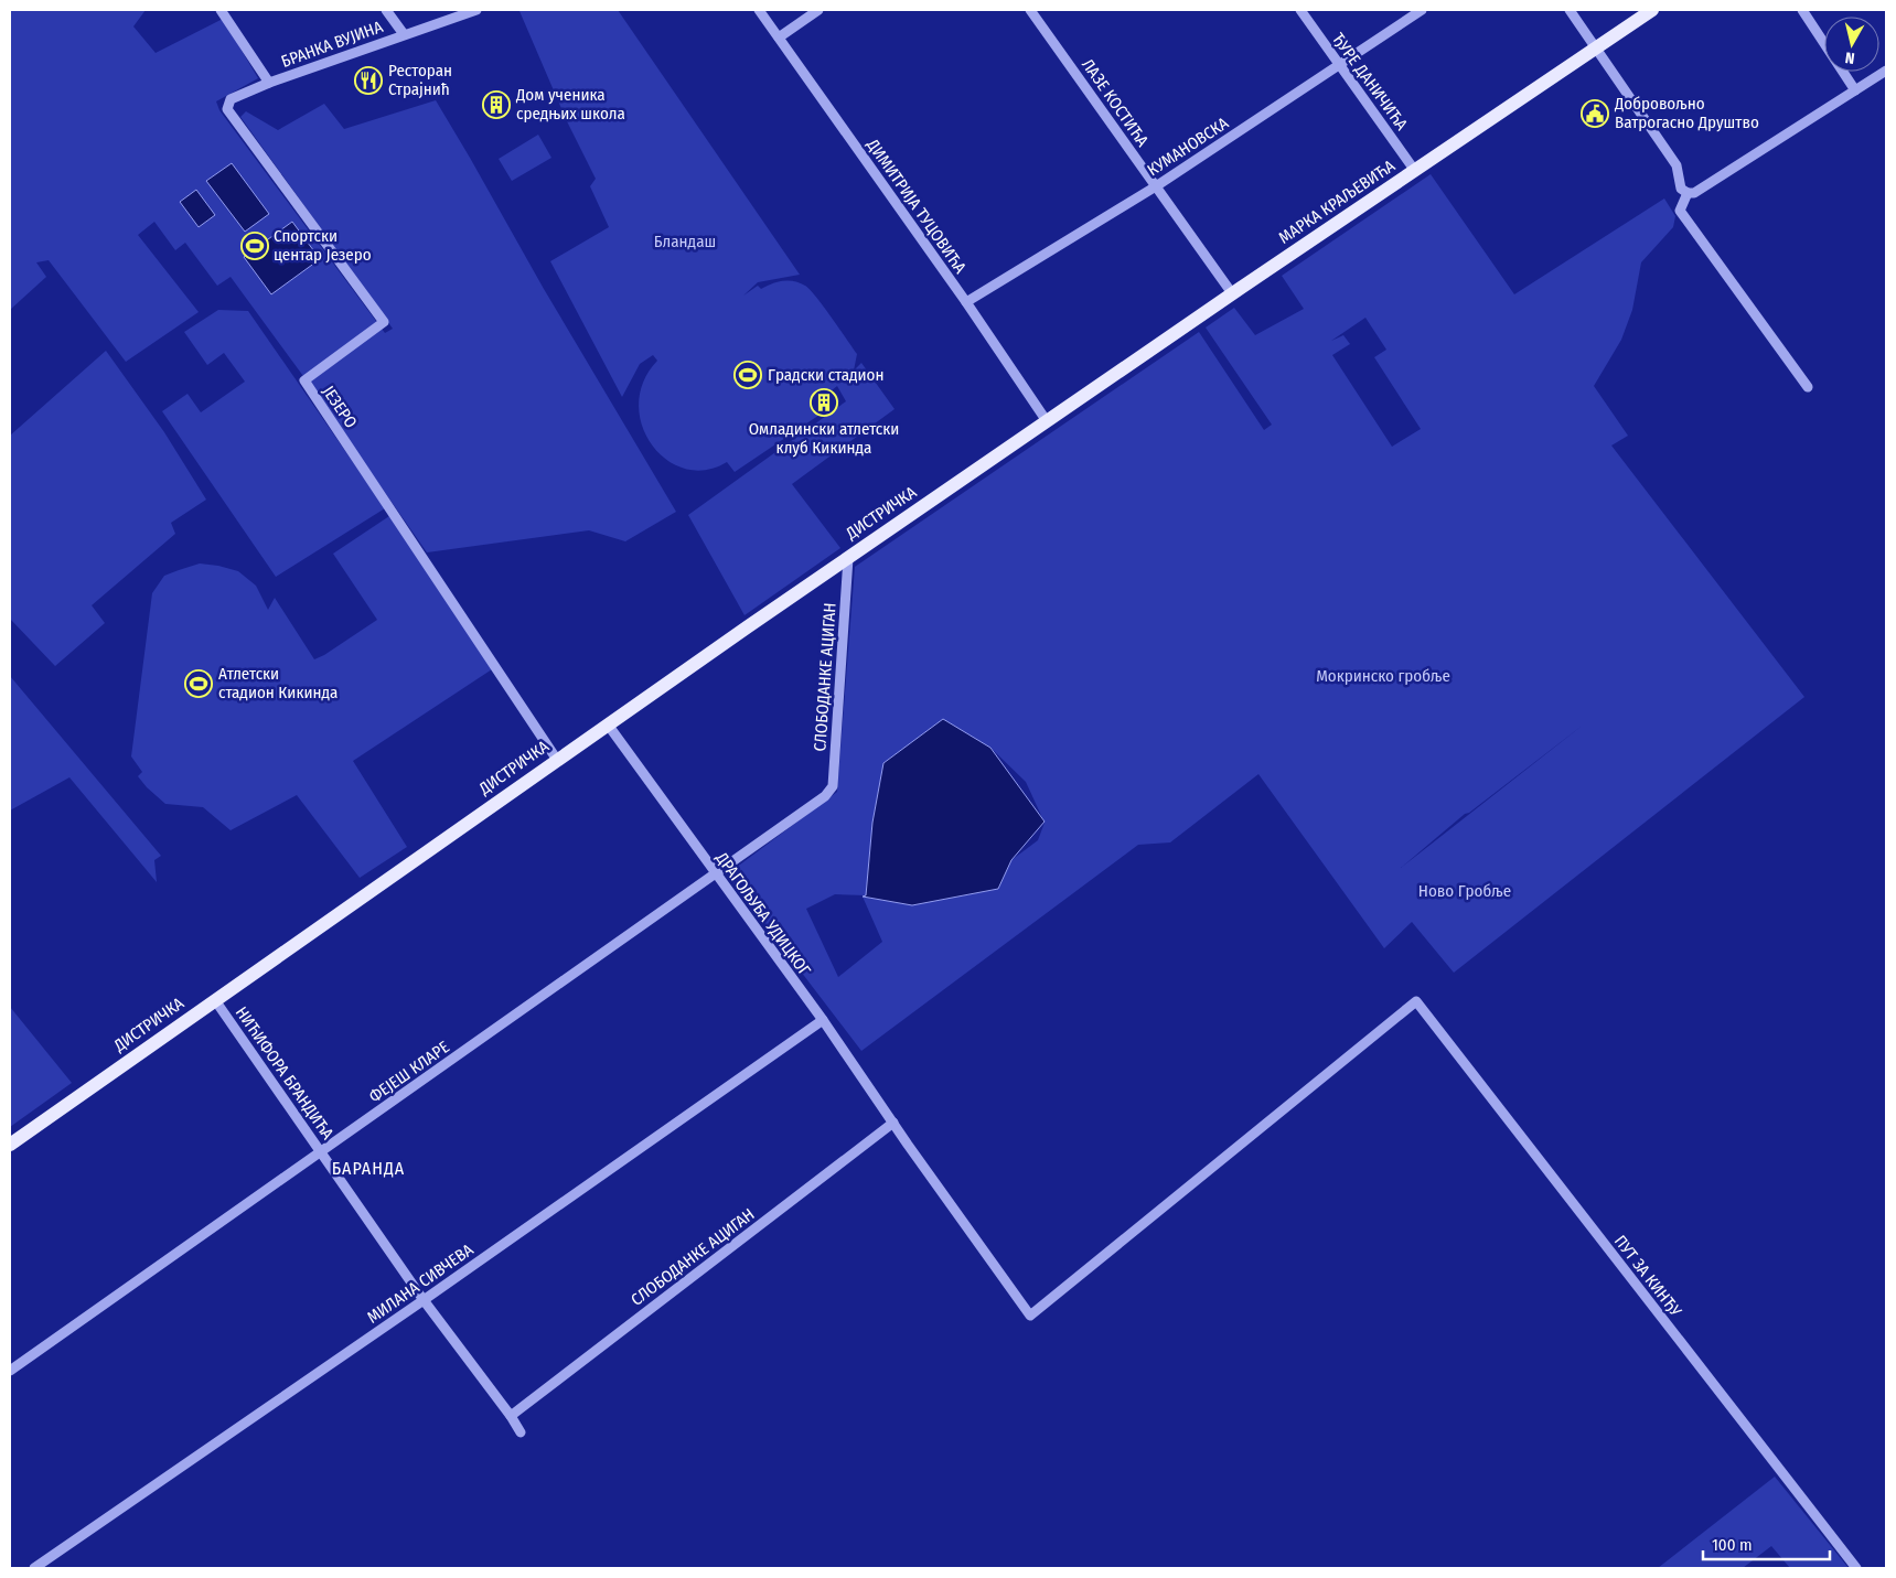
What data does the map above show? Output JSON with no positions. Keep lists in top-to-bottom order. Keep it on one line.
{"streets":{"main road":["МАРКА КРАЉЕВИЋА","ДИСТРИЧКА"],"street":["БРАНКА ВУЈИНА","ЂУРЕ ДАНИЧИЋА","ЛАЗЕ КОСТИЋА","КУМАНОВСКА","ДИМИТРИЈА ТУЦОВИЋА","ЈЕЗЕРО","СЛОБОДАНКЕ АЦИГАН","ДРАГОЉУБА УДИЦКОГ","ФЕЈЕШ КЛАРЕ","НИЋИФОРА БРАНДИЋА","ПУТ ЗА КИНЂУ","МИЛАНА СИВЧЕВА"]},"crossings":[["БРАНКА ВУЈИНА","ЈЕЗЕРО"],["ЂУРЕ ДАНИЧИЋА","КУМАНОВСКА"],["ЂУРЕ ДАНИЧИЋА","МАРКА КРАЉЕВИЋА"],["ЛАЗЕ КОСТИЋА","КУМАНОВСКА"],["ЛАЗЕ КОСТИЋА","МАРКА КРАЉЕВИЋА"],["КУМАНОВСКА","ДИМИТРИЈА ТУЦОВИЋА"],["МАРКА КРАЉЕВИЋА","ДИМИТРИЈА ТУЦОВИЋА"],["МАРКА КРАЉЕВИЋА","ДИСТРИЧКА"],["ДИМИТРИЈА ТУЦОВИЋА","ДИСТРИЧКА"],["ЈЕЗЕРО","ДИСТРИЧКА"],["ДИСТРИЧКА","СЛОБОДАНКЕ АЦИГАН"],["ДИСТРИЧКА","ДРАГОЉУБА УДИЦКОГ"],["ДИСТРИЧКА","НИЋИФОРА БРАНДИЋА"],["СЛОБОДАНКЕ АЦИГАН","ДРАГОЉУБА УДИЦКОГ"],["СЛОБОДАНКЕ АЦИГАН","ФЕЈЕШ КЛАРЕ"],["СЛОБОДАНКЕ АЦИГАН","НИЋИФОРА БРАНДИЋА"],["ДРАГОЉУБА УДИЦКОГ","ФЕЈЕШ КЛАРЕ"],["ДРАГОЉУБА УДИЦКОГ","ПУТ ЗА КИНЂУ"],["ДРАГОЉУБА УДИЦКОГ","МИЛАНА СИВЧЕВА"],["ФЕЈЕШ КЛАРЕ","НИЋИФОРА БРАНДИЋА"],["НИЋИФОРА БРАНДИЋА","МИЛАНА СИВЧЕВА"]],"districts":["БАРАНДА"],"parks":["Бландаш","Мокринско гробље","Ново Гробље"],"places":{"restaurant":["Ресторан Страјнић"],"building":["Дом ученика средњих школа","Омладински атлетски клуб Кикинда"],"public building":["Добровољно Ватрогасно Друштво"],"sports":["Спортски центар Језеро","Градски стадион","Атлетски стадион Кикинда"]},"scale_bar":"100 m","north":"bottom"}
